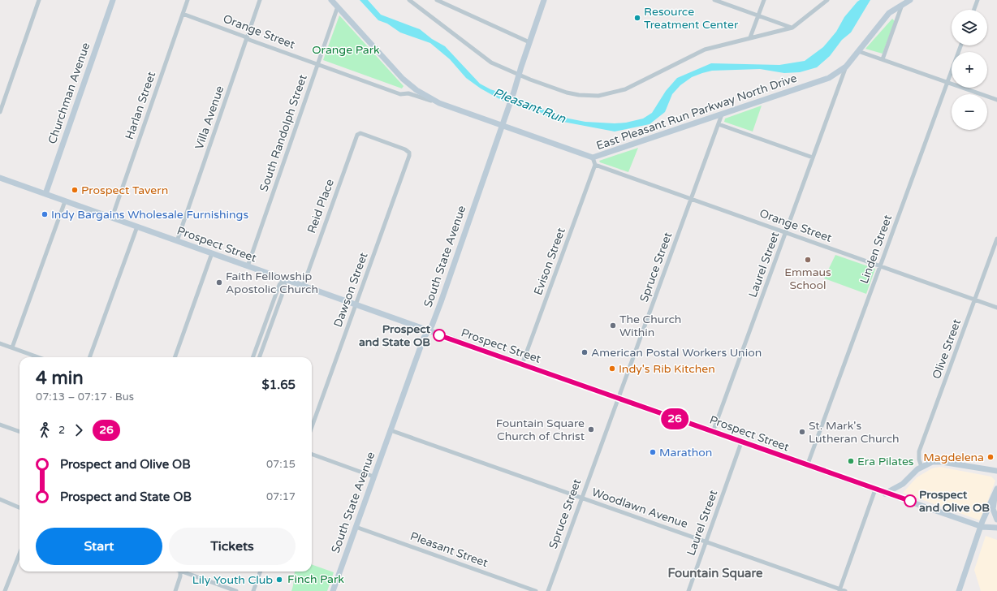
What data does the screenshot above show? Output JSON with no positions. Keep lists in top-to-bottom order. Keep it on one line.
{"streets":{"main road":["Churchman Avenue","East Pleasant Run Parkway North Drive","Prospect Street","South State Avenue"],"street":["Orange Street","Harlan Street","Villa Avenue","South Randolph Street","Reid Place","Linden Street","Evison Street","Laurel Street","Spruce Street","Dawson Street","Olive Street","Woodlawn Avenue","Pleasant Street"]},"crossings":[["Orange Street","Harlan Street"],["Orange Street","East Pleasant Run Parkway North Drive"],["Orange Street","Villa Avenue"],["Orange Street","South Randolph Street"],["Orange Street","Linden Street"],["Orange Street","Evison Street"],["Orange Street","Laurel Street"],["Orange Street","Spruce Street"],["Orange Street","Olive Street"],["Churchman Avenue","Prospect Street"],["Harlan Street","Prospect Street"],["East Pleasant Run Parkway North Drive","South Randolph Street"],["East Pleasant Run Parkway North Drive","South State Avenue"],["East Pleasant Run Parkway North Drive","Laurel Street"],["East Pleasant Run Parkway North Drive","Spruce Street"],["Villa Avenue","Prospect Street"],["South Randolph Street","Prospect Street"],["Reid Place","Prospect Street"],["Reid Place","Dawson Street"],["Prospect Street","Linden Street"],["Prospect Street","South State Avenue"],["Prospect Street","Evison Street"],["Prospect Street","Laurel Street"],["Prospect Street","Spruce Street"],["Prospect Street","Dawson Street"],["South State Avenue","Woodlawn Avenue"],["South State Avenue","Pleasant Street"],["Laurel Street","Woodlawn Avenue"],["Spruce Street","Woodlawn Avenue"]],"districts":["Fountain Square"],"water":["Pleasant Run"],"parks":["Orange Park","Finch Park"],"places":["Resource Treatment Center","Prospect Tavern","Indy Bargains Wholesale Furnishings","Emmaus School","Faith Fellowship Apostolic Church","The Church Within","Prospect and State OB","American Postal Workers Union","Indy's Rib Kitchen","Fountain Square Church of Christ","St. Mark's Lutheran Church","Marathon","Magdelena","Era Pilates","Prospect and Olive OB","Lily Youth Club"],"lines":["bus line 26"],"page":{"on_map":"26","map_buttons":["+","−"],"heading":["4 min","07:13 – 07:17 · Bus","$1.65"],"legs":["2","26"],"list":[{"name":"Prospect and Olive OB","value":"07:15"},{"name":"Prospect and State OB","value":"07:17"}],"buttons":["Start","Tickets"]}}
